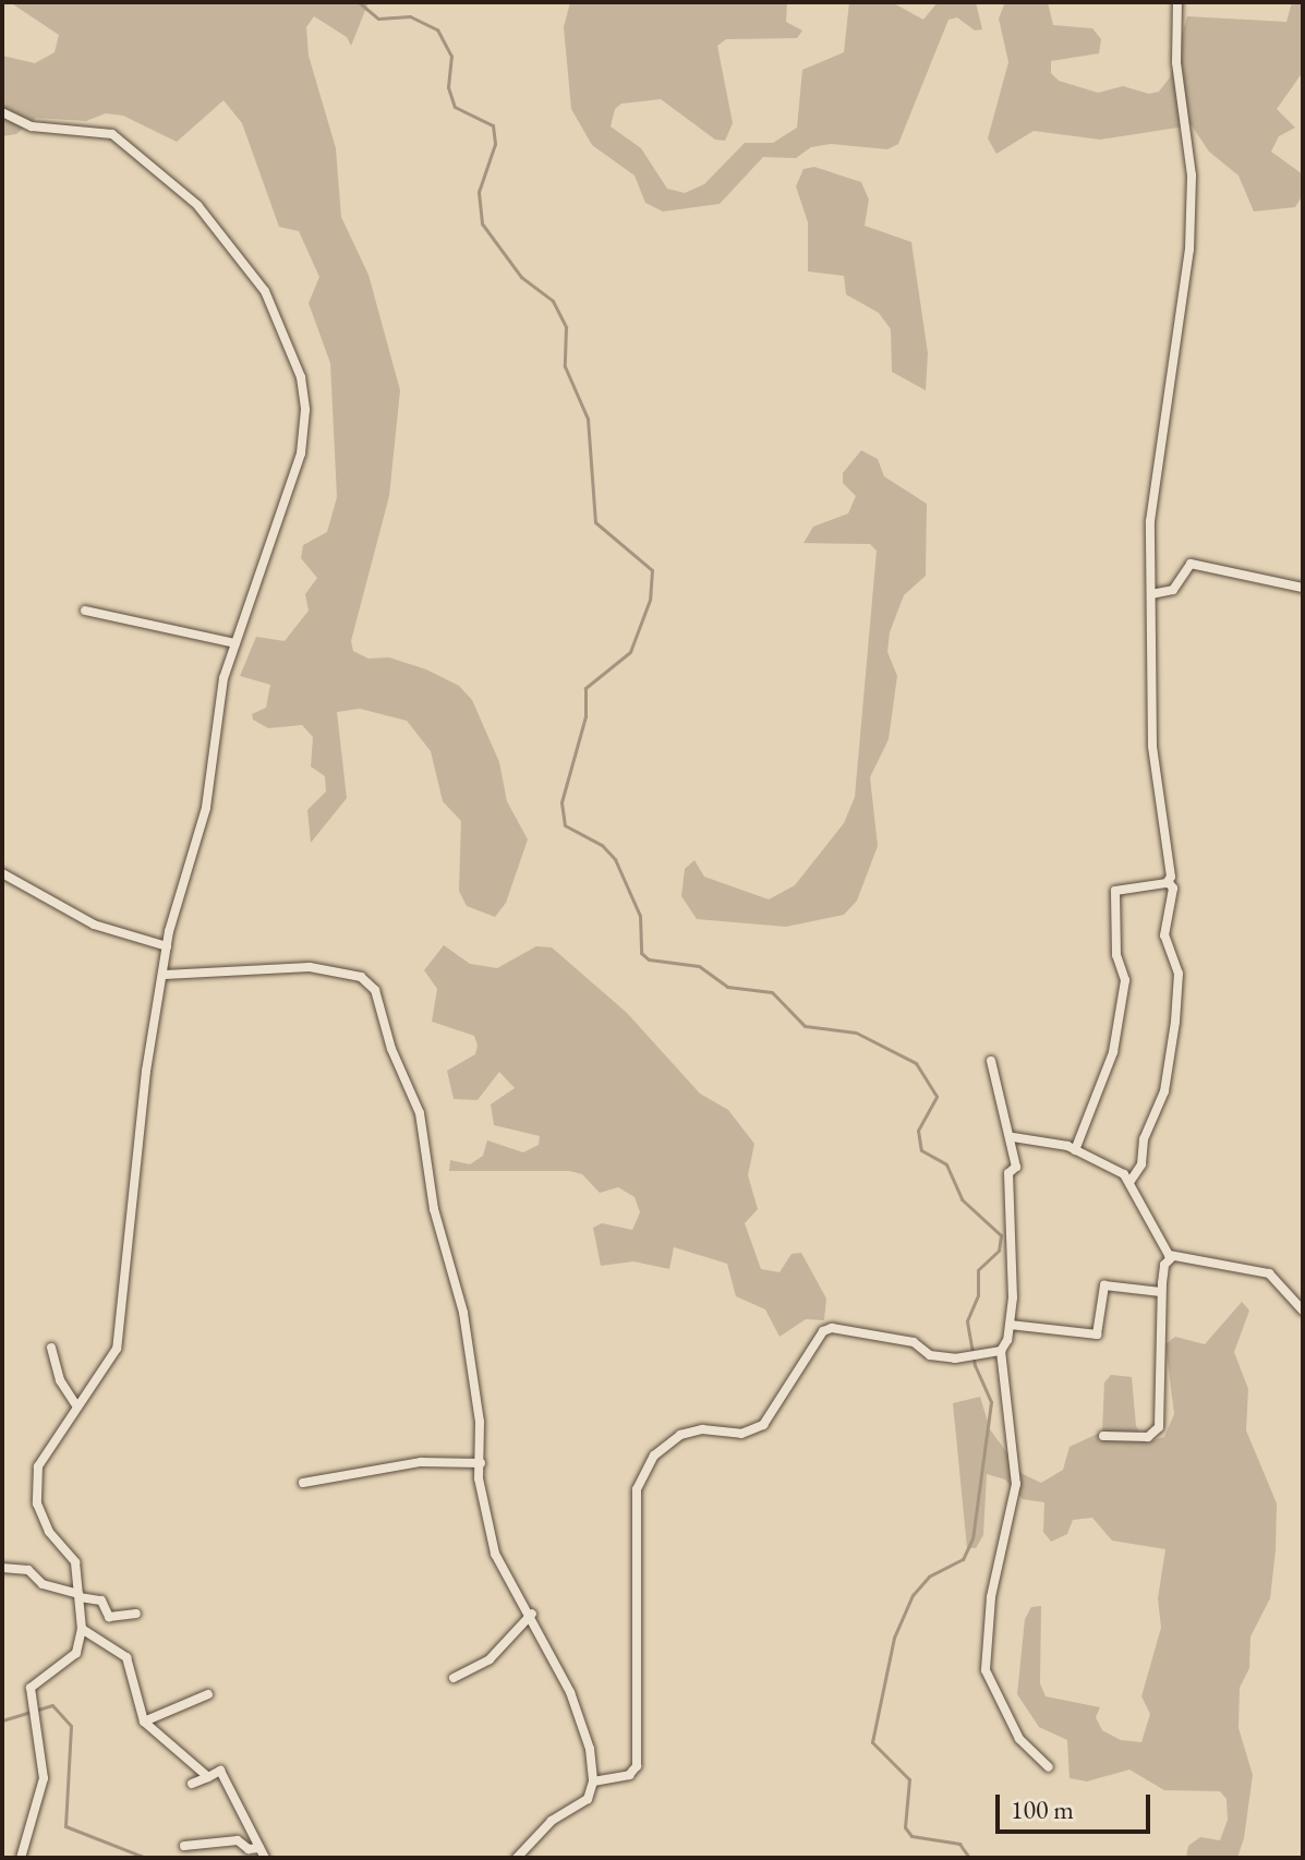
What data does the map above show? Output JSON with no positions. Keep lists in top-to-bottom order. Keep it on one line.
{"scale_bar":"100 m"}
